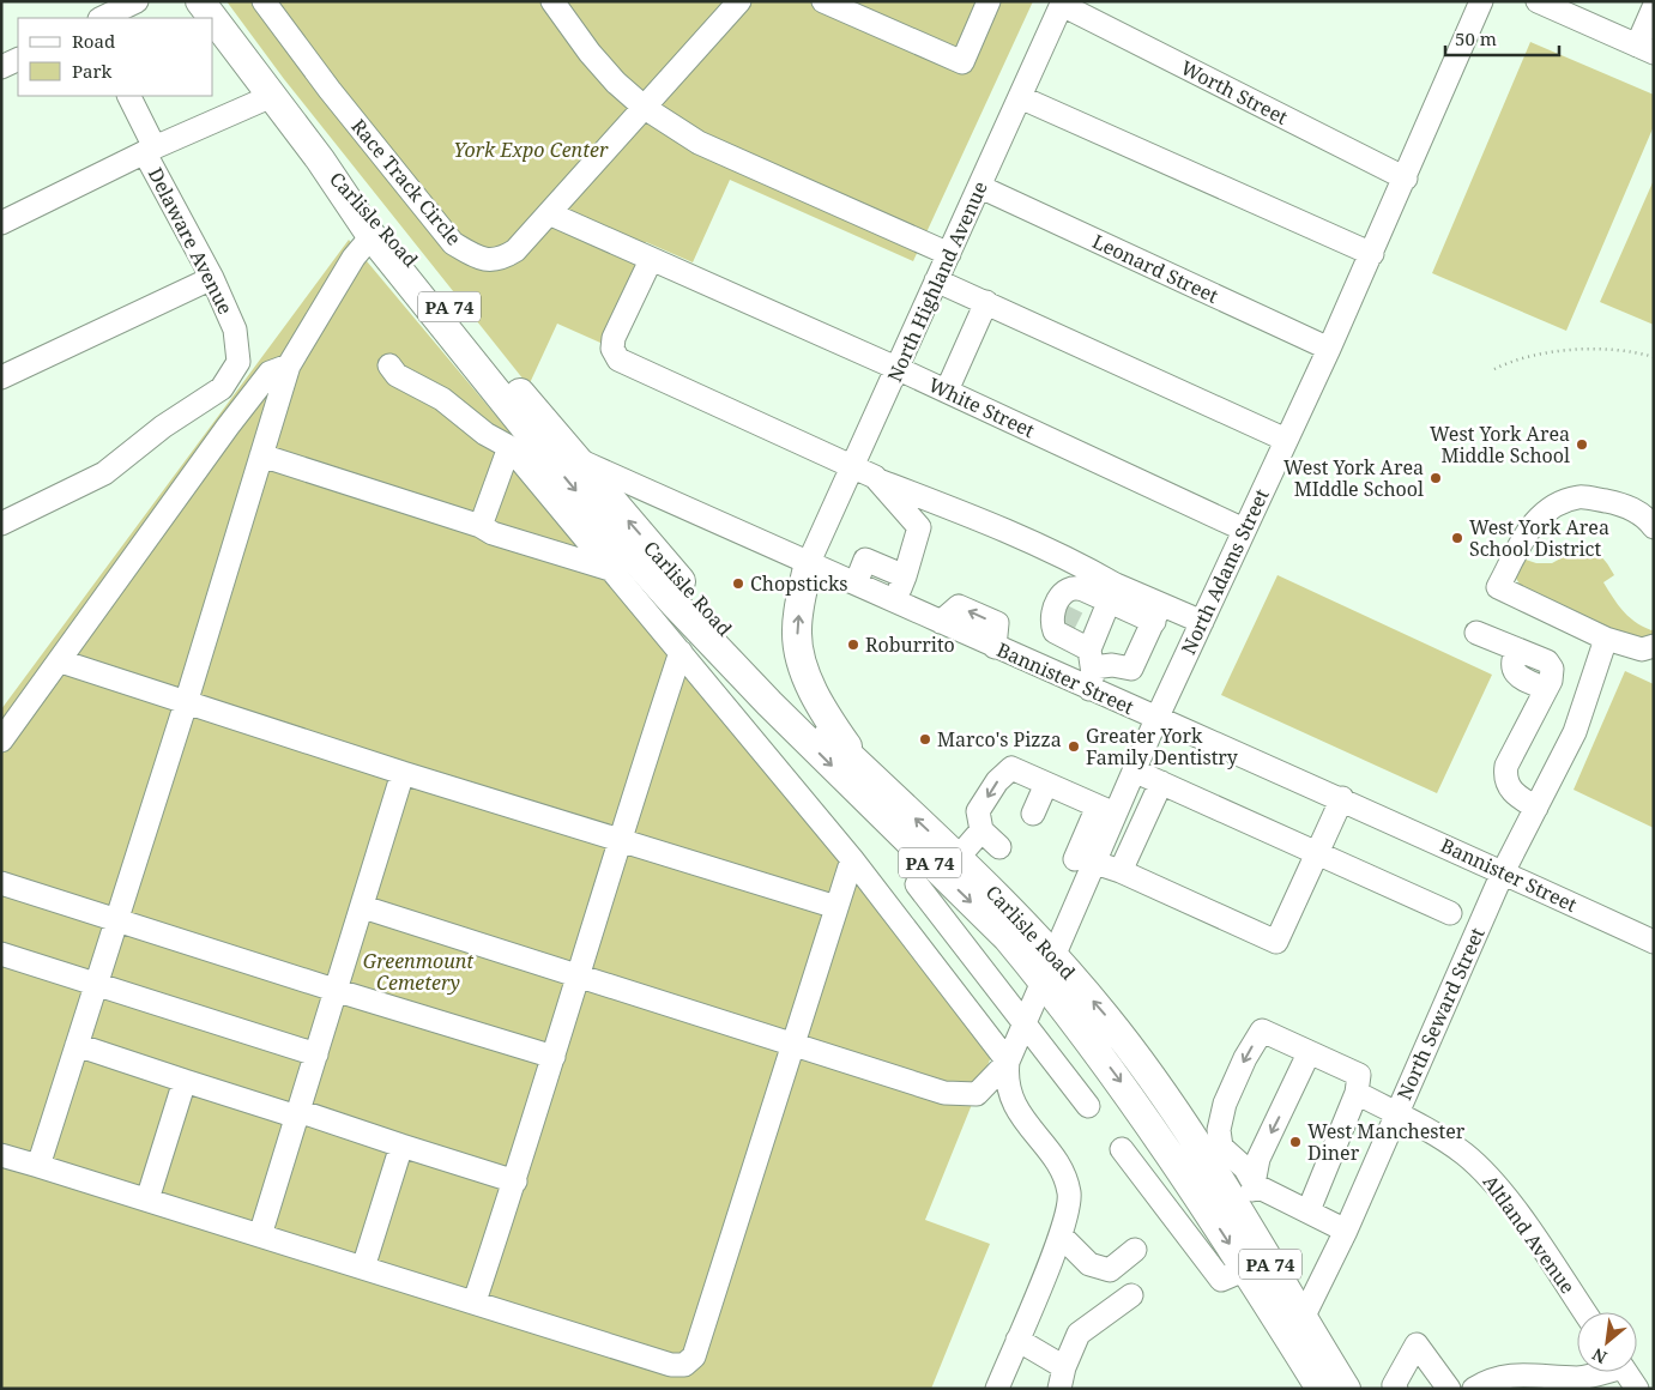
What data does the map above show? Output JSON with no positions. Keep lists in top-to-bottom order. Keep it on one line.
{"streets":{"main road":["Carlisle Road","PA 74"],"street":["Worth Street","Race Track Circle","Delaware Avenue","Leonard Street","North Highland Avenue","White Street","North Adams Street","Bannister Street","North Seward Street","Altland Avenue"]},"crossings":[["Worth Street","North Highland Avenue"],["Worth Street","North Adams Street"],["Race Track Circle","White Street"],["Carlisle Road","PA 74"],["Carlisle Road","North Adams Street"],["Carlisle Road","Bannister Street"],["Carlisle Road","North Seward Street"],["Leonard Street","North Highland Avenue"],["Leonard Street","North Adams Street"],["North Highland Avenue","White Street"],["North Highland Avenue","Bannister Street"],["White Street","North Adams Street"],["North Adams Street","Bannister Street"],["Bannister Street","North Seward Street"],["North Seward Street","Altland Avenue"]],"parks":["York Expo Center","Greenmount Cemetery"],"places":["West York Area Middle School","West York Area MIddle School","West York Area School District","Chopsticks","Roburrito","Marco's Pizza","Greater York Family Dentistry","West Manchester Diner"],"legend":["Road","Park"],"scale_bar":"50 m","north":"bottom left"}
